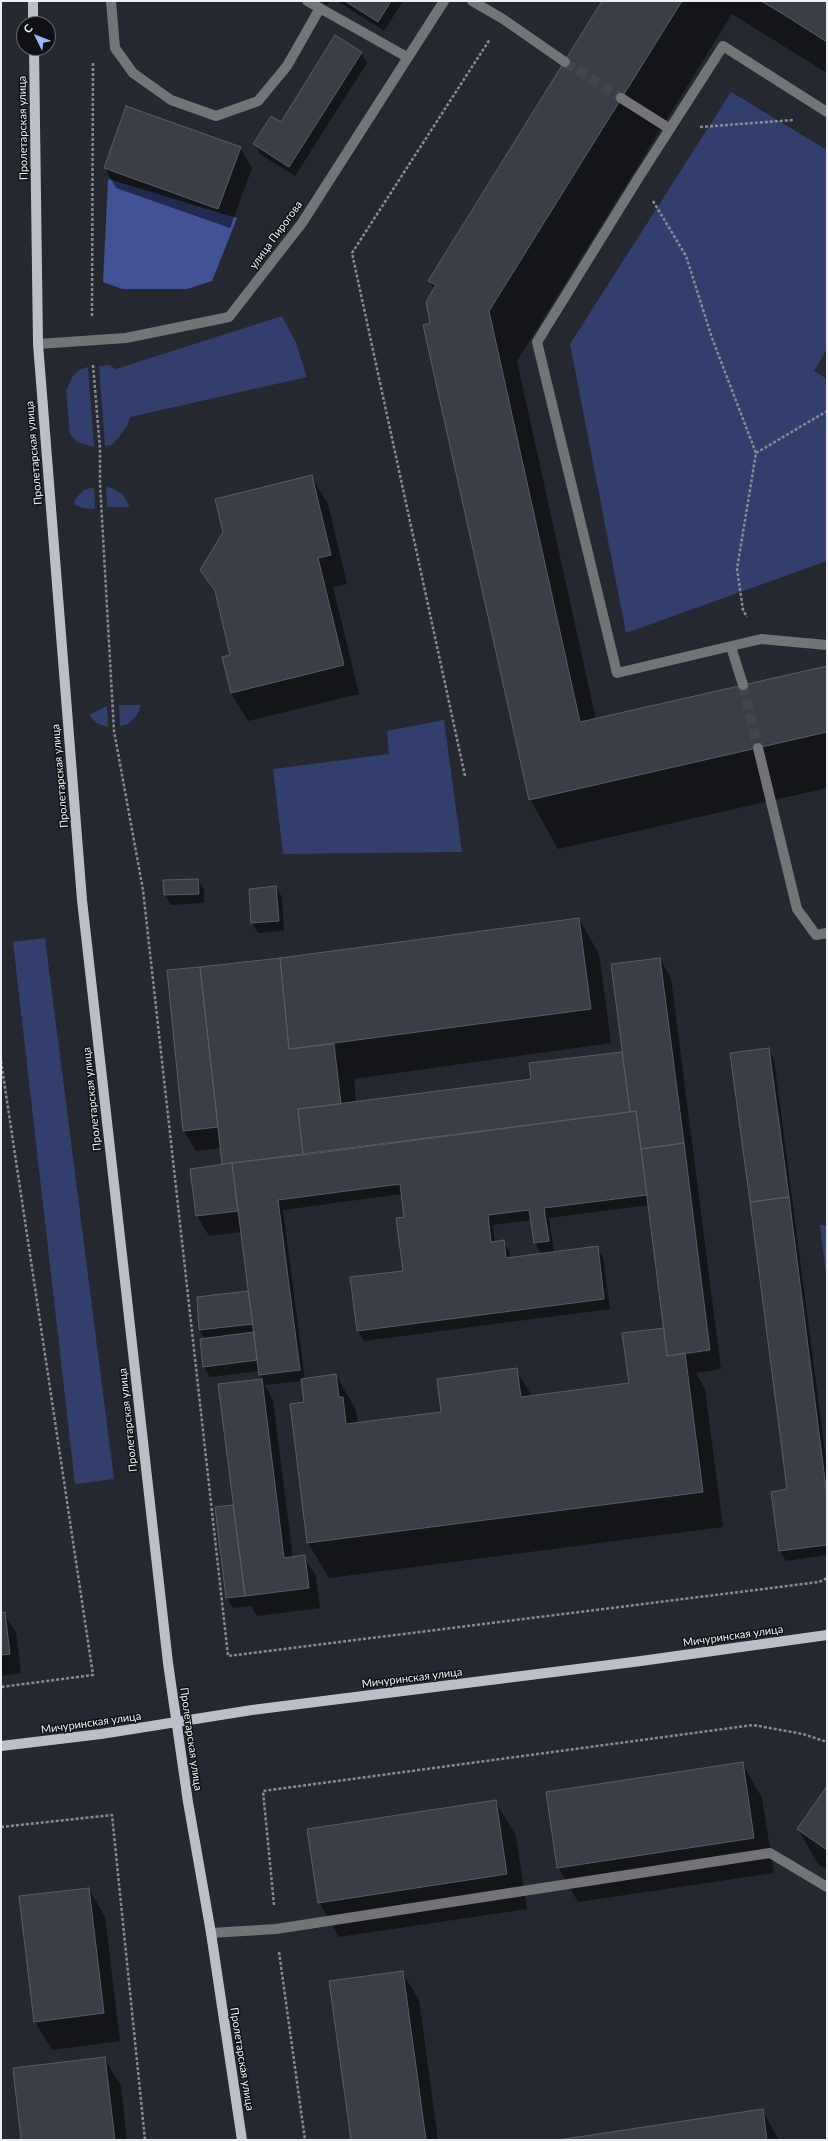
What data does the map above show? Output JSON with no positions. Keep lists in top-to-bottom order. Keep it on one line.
{"streets":{"main road":["Пролетарская улица","Мичуринская улица"],"street":["улица Пирогова"]},"crossings":[["Пролетарская улица","улица Пирогова"],["Пролетарская улица","Мичуринская улица"]],"north":"top left"}
